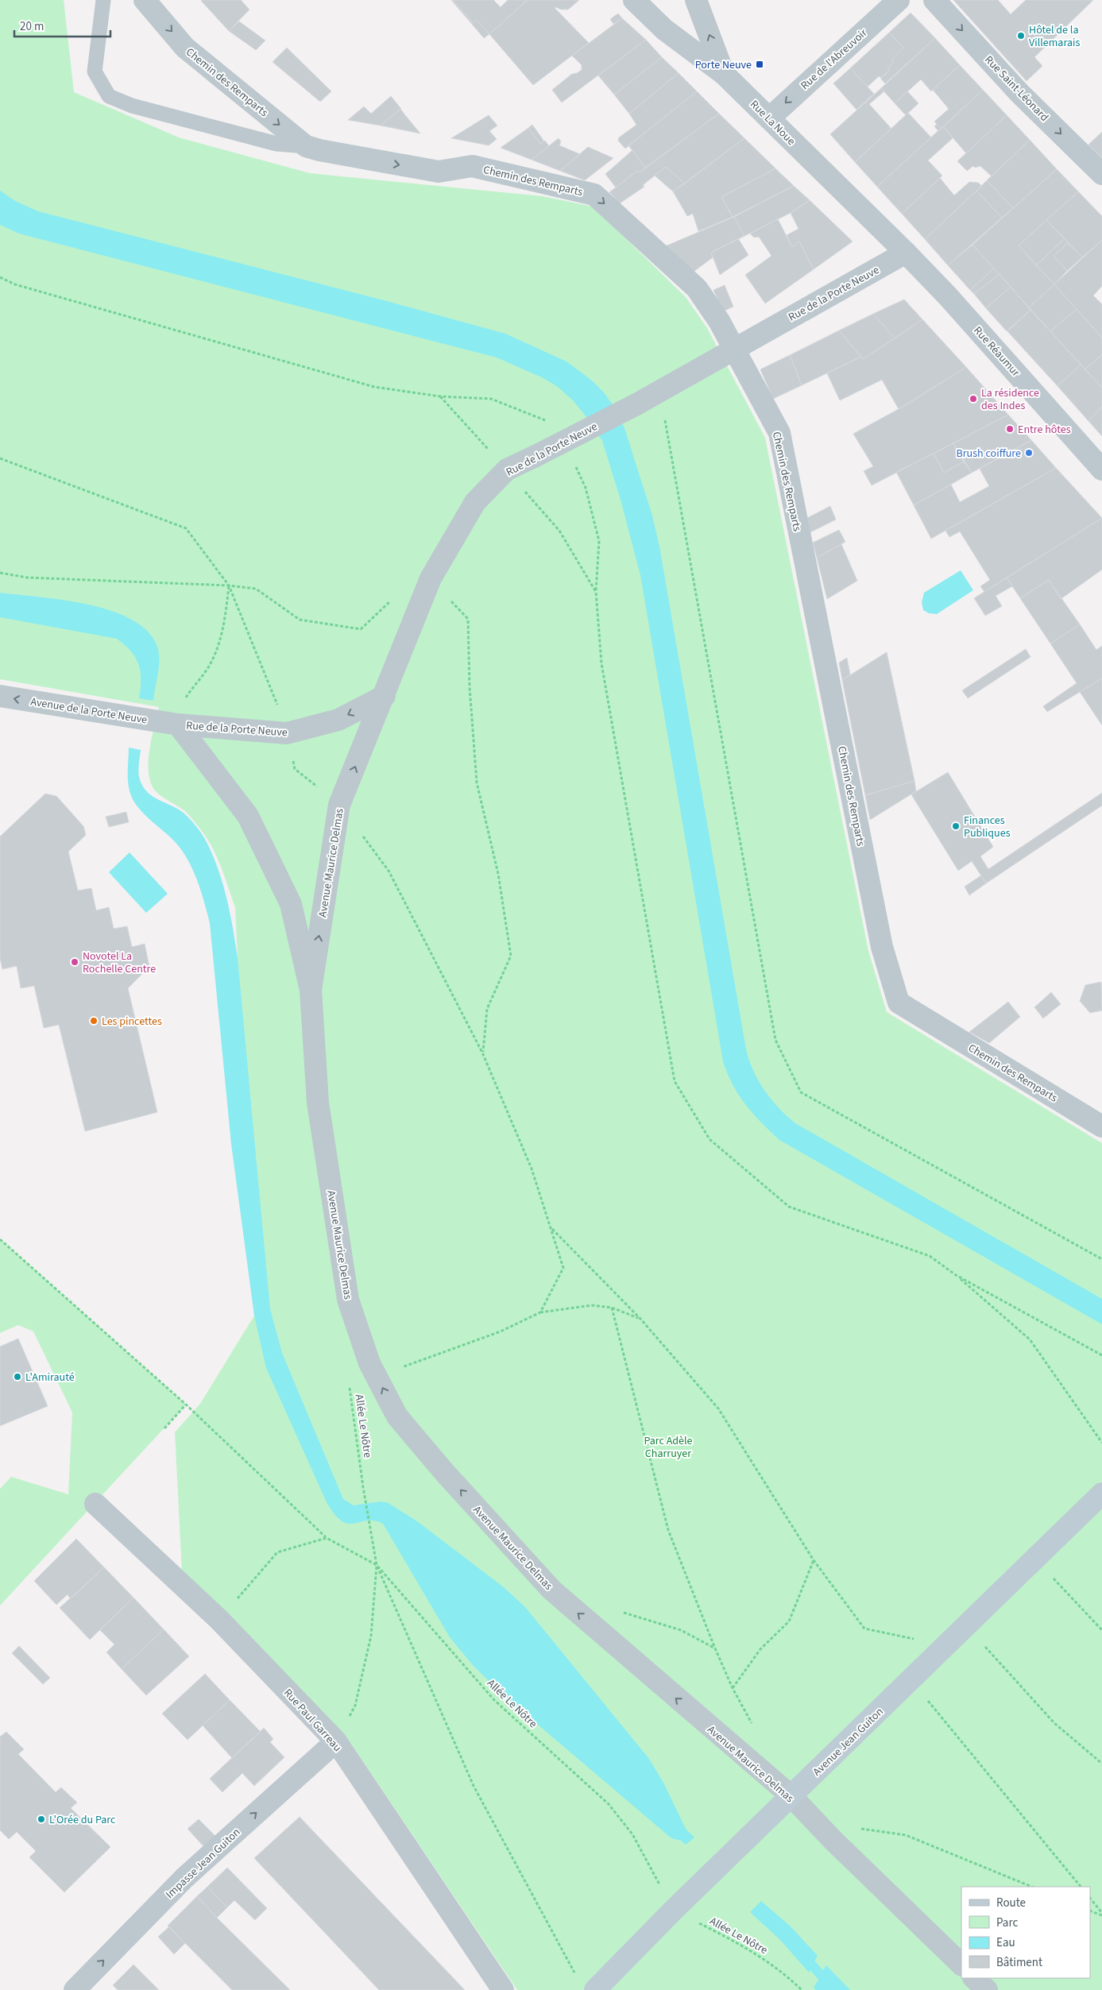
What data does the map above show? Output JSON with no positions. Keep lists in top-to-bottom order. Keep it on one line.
{"streets":{"main road":["Avenue Jean Guiton"],"street":["Rue de l'Abreuvoir","Chemin des Remparts","Rue Saint-Léonard","Rue La Noue","Rue de la Porte Neuve","Rue Réaumur","Avenue de la Porte Neuve","Avenue Maurice Delmas","Rue Paul Garreau","Impasse Jean Guiton"],"path":["Allée Le Nôtre"]},"crossings":[["Rue de l'Abreuvoir","Rue La Noue"],["Chemin des Remparts","Rue de la Porte Neuve"],["Rue La Noue","Rue de la Porte Neuve"],["Rue La Noue","Rue Réaumur"],["Rue de la Porte Neuve","Rue Réaumur"],["Rue de la Porte Neuve","Avenue de la Porte Neuve"],["Rue de la Porte Neuve","Avenue Maurice Delmas"],["Avenue de la Porte Neuve","Avenue Maurice Delmas"],["Avenue Maurice Delmas","Allée Le Nôtre"],["Avenue Maurice Delmas","Avenue Jean Guiton"],["Allée Le Nôtre","Avenue Jean Guiton"],["Rue Paul Garreau","Impasse Jean Guiton"]],"one_way":["Rue de l'Abreuvoir","Chemin des Remparts","Rue Saint-Léonard","Avenue de la Porte Neuve","Avenue Maurice Delmas","Impasse Jean Guiton"],"parks":["Parc Adèle Charruyer"],"places":{"other":["Hôtel de la Villemarais","La résidence des Indes","Entre hôtes","Brush coiffure","Finances Publiques","Novotel La Rochelle Centre","Les pincettes","L'Amirauté","L'Orée du Parc"],"transit":["Porte Neuve"]},"legend":["Route","Parc","Eau","Bâtiment"],"scale_bar":"20 m"}
